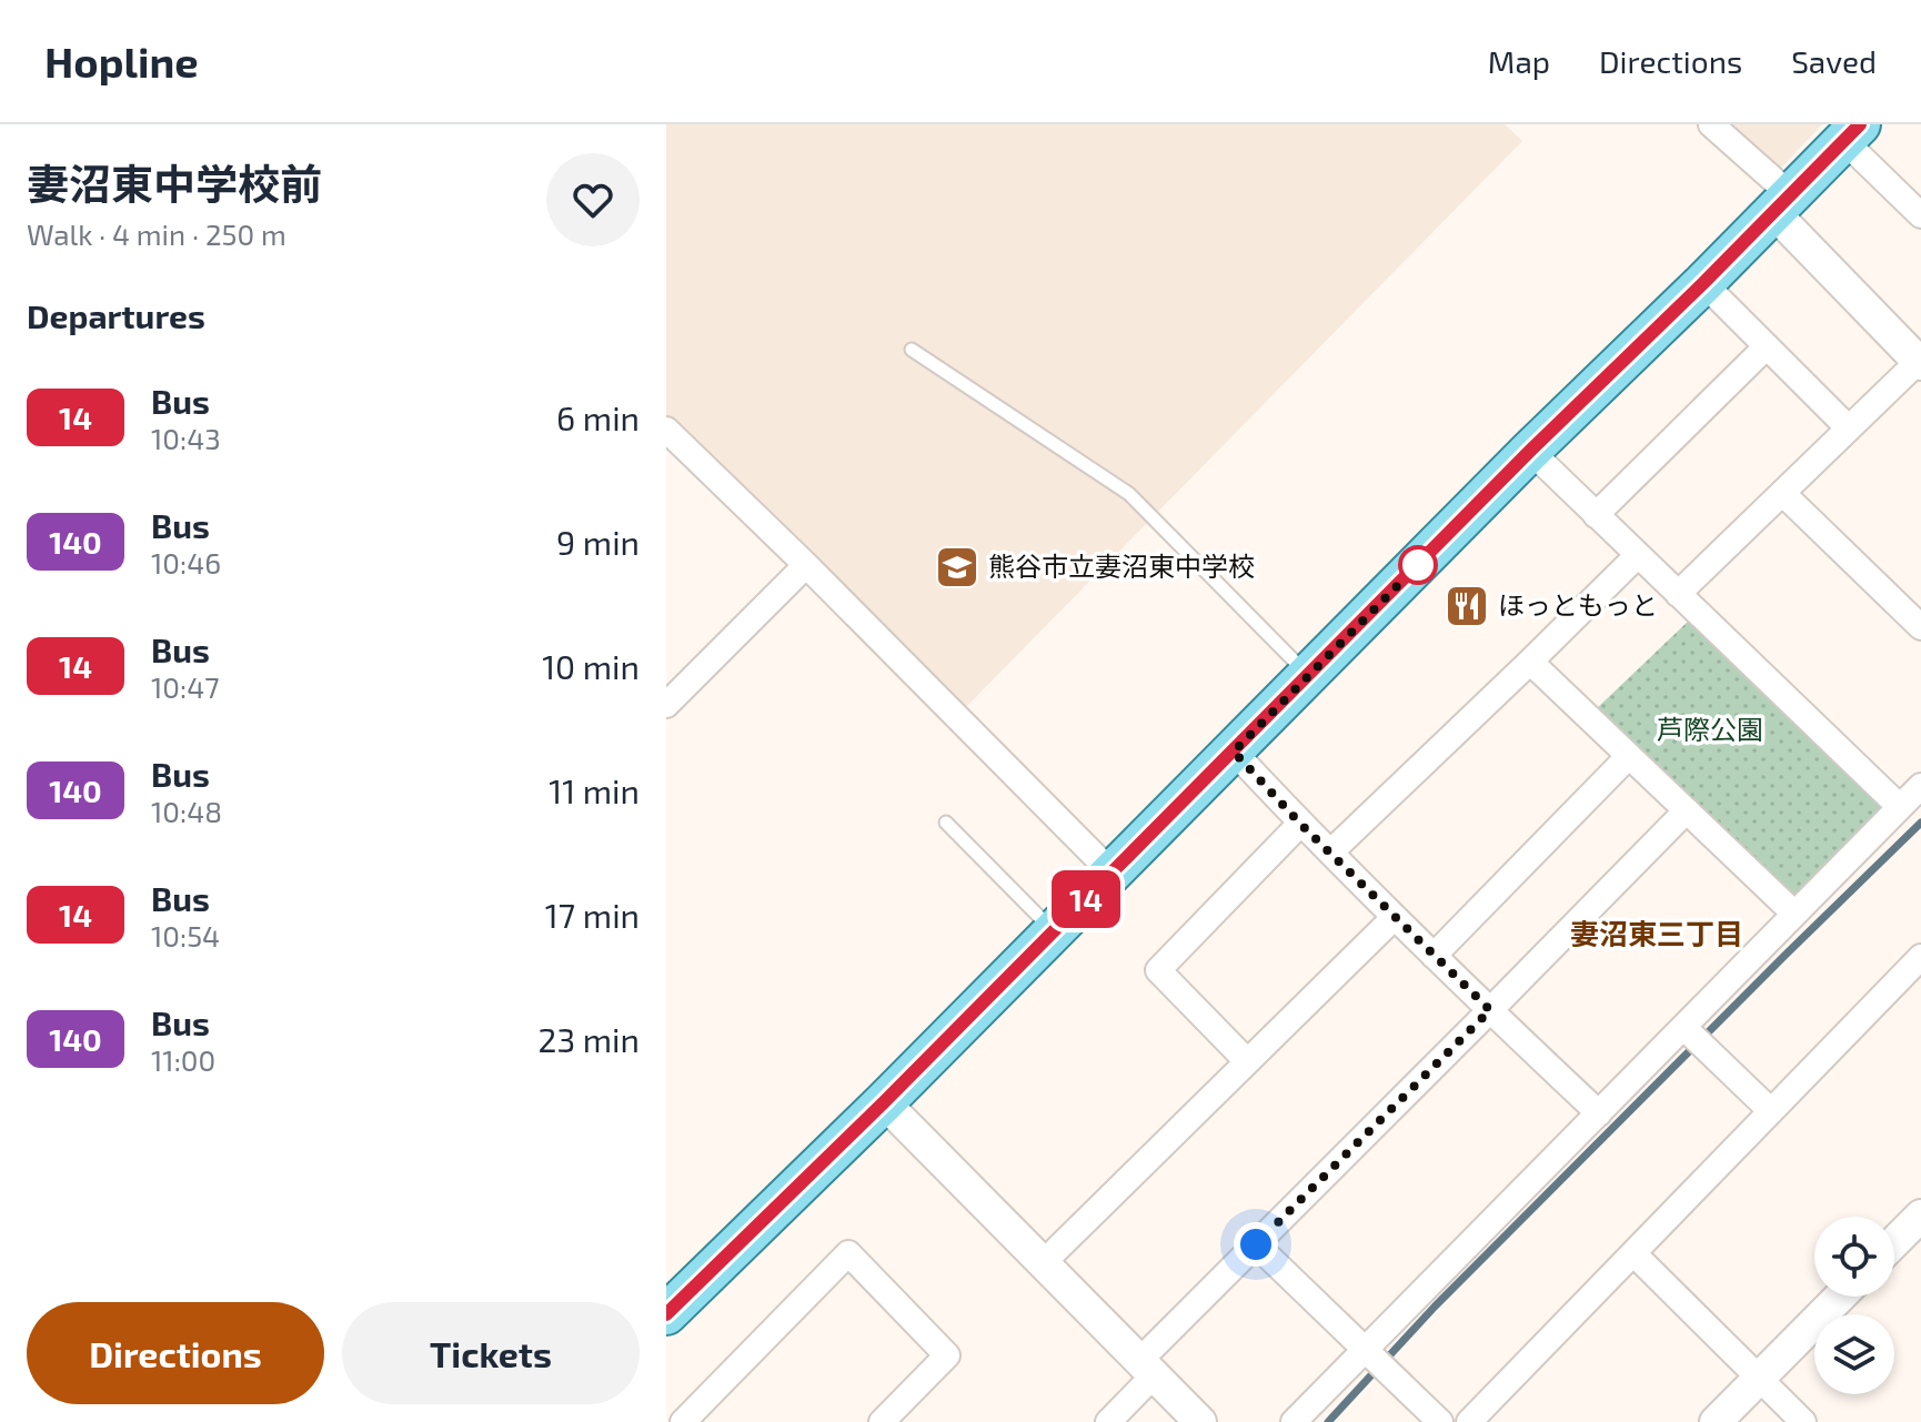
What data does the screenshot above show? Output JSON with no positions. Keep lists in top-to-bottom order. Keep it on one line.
{"districts":["妻沼東三丁目"],"parks":["芦際公園"],"places":{"school or university":["熊谷市立妻沼東中学校"],"restaurant":["ほっともっと"]},"lines":["bus line 14"],"page":{"header":"Hopline","nav":["Map","Directions","Saved"],"heading":[["妻沼東中学校前","Walk · 4 min · 250 m"],"Departures"],"on_map":"14","list":[{"mark":"14","name":"Bus","note":"10:43","value":"6 min"},{"mark":"140","name":"Bus","note":"10:46","value":"9 min"},{"mark":"14","name":"Bus","note":"10:47","value":"10 min"},{"mark":"140","name":"Bus","note":"10:48","value":"11 min"},{"mark":"14","name":"Bus","note":"10:54","value":"17 min"},{"mark":"140","name":"Bus","note":"11:00","value":"23 min"}],"buttons":["Directions","Tickets"]}}
